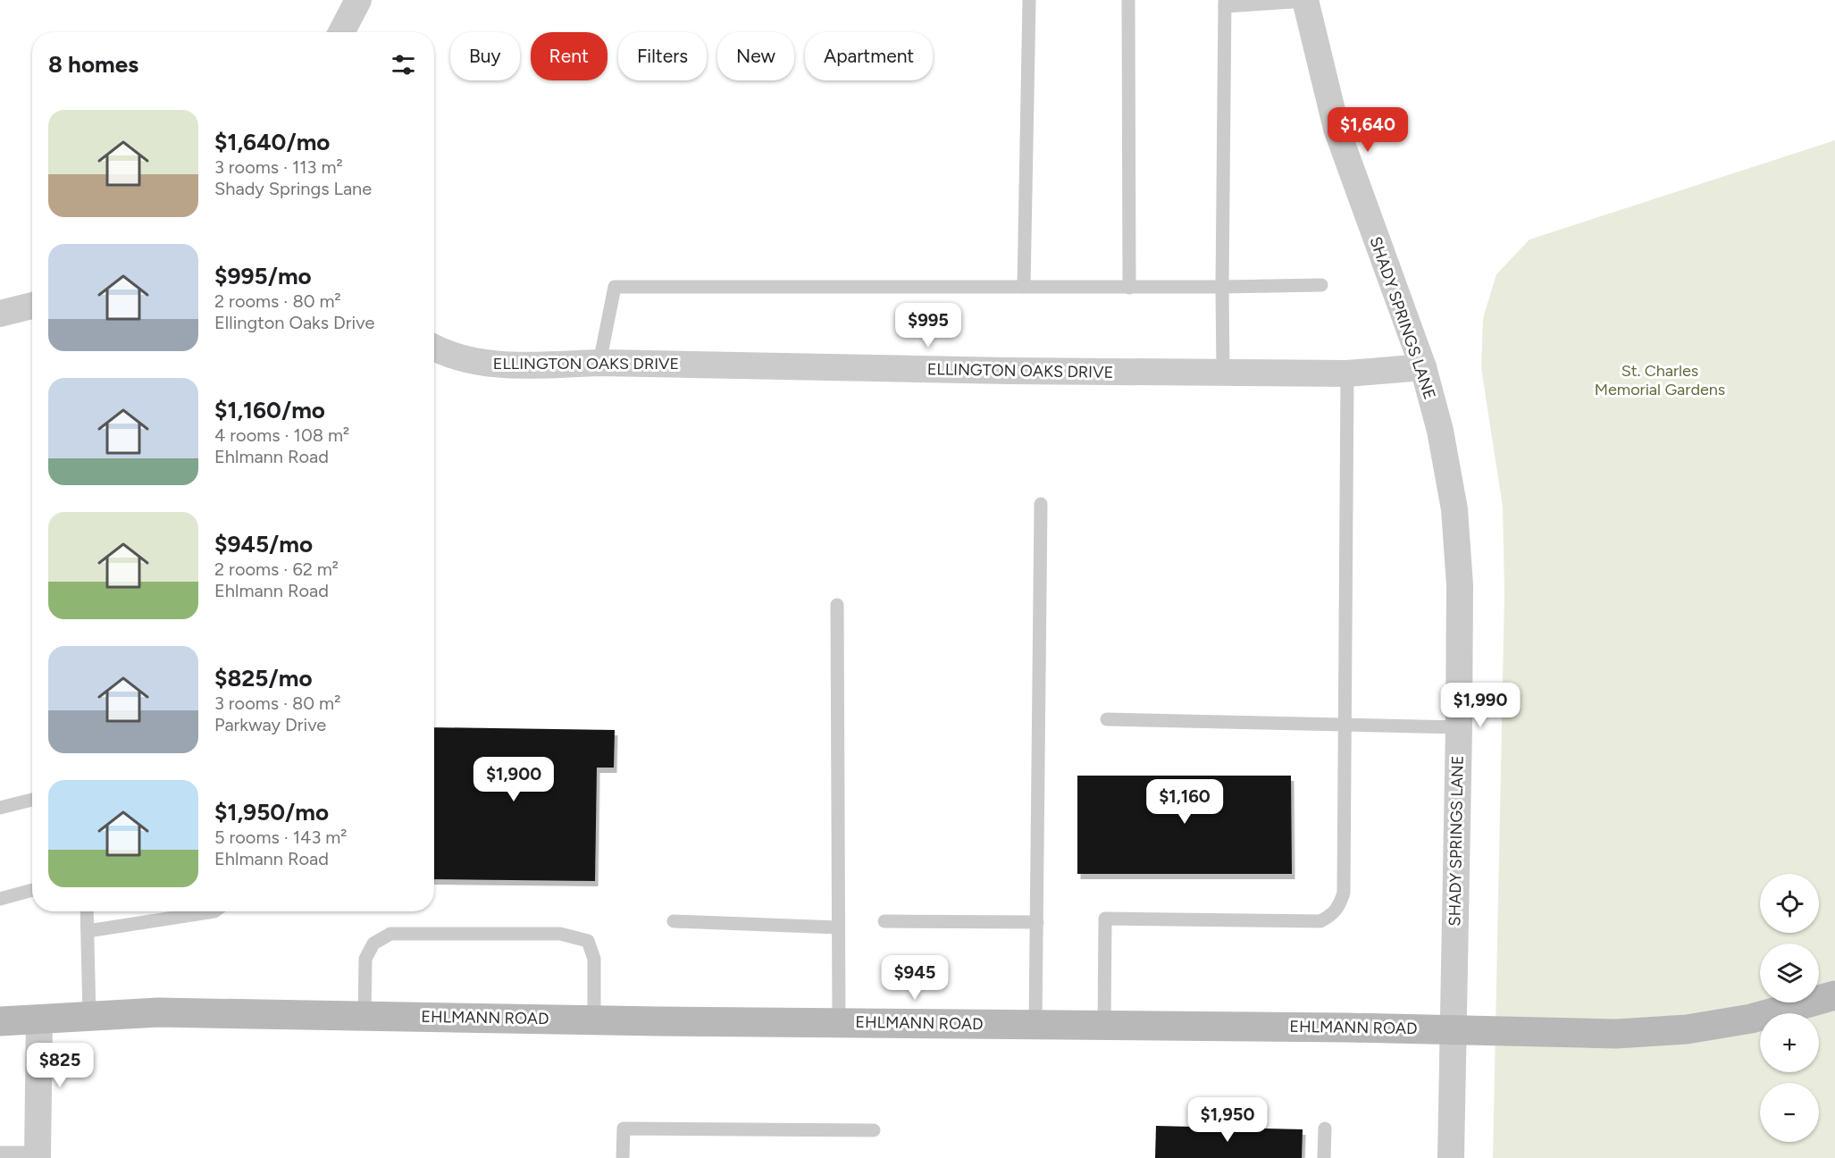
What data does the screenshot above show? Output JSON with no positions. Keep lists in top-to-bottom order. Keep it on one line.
{"streets":{"street":["SHADY SPRINGS LANE","ELLINGTON OAKS DRIVE","EHLMANN ROAD"]},"crossings":[["SHADY SPRINGS LANE","ELLINGTON OAKS DRIVE"],["SHADY SPRINGS LANE","EHLMANN ROAD"]],"parks":["St. Charles Memorial Gardens"],"page":{"chip":["Buy","Rent","Filters","New","Apartment"],"heading":"8 homes","list":[{"name":"$1,640/mo","note":"3 rooms · 113 m² · Shady Springs Lane"},{"name":"$995/mo","note":"2 rooms · 80 m² · Ellington Oaks Drive"},{"name":"$1,160/mo","note":"4 rooms · 108 m² · Ehlmann Road"},{"name":"$945/mo","note":"2 rooms · 62 m² · Ehlmann Road"},{"name":"$825/mo","note":"3 rooms · 80 m² · Parkway Drive"},{"name":"$1,950/mo","note":"5 rooms · 143 m² · Ehlmann Road"}],"price":["$1,640","$995","$1,990","$1,900","$1,160","$945","$825","$1,950"],"map_buttons":["+","−"]}}
